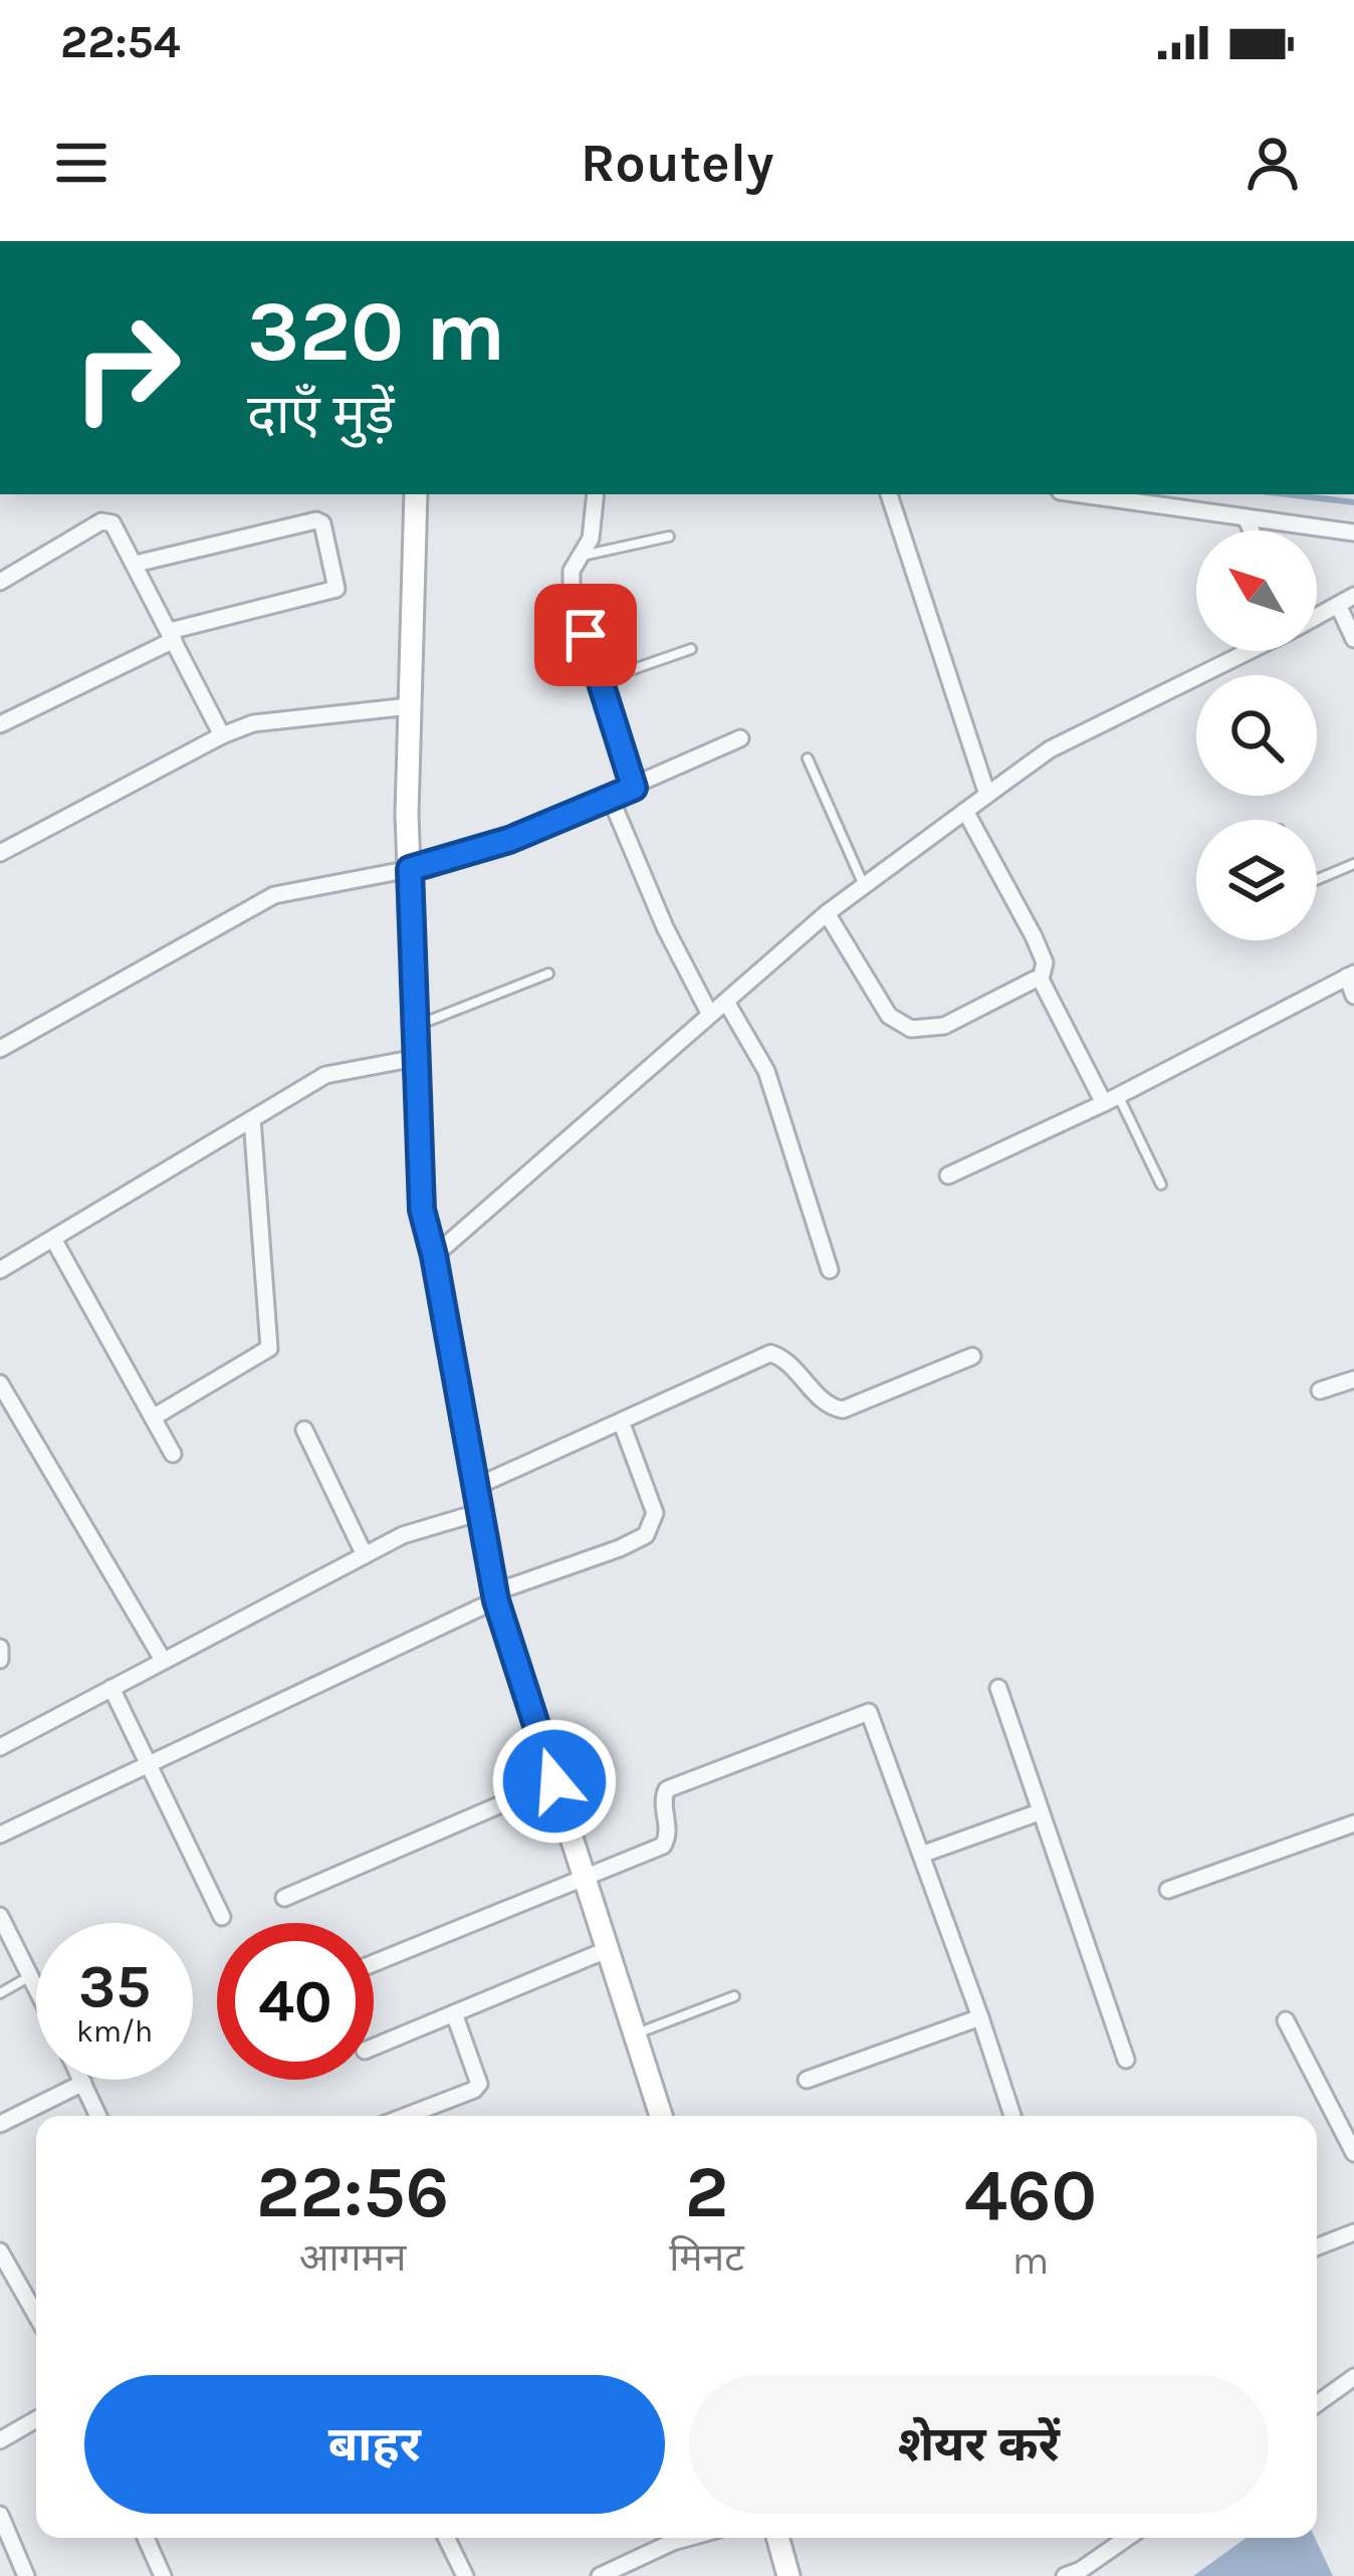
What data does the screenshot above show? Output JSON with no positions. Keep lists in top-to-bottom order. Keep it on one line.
{"north":"top left","page":{"status":"22:54","header":"Routely","turn":["320 m","दाएँ मुड़ें"],"speed":"35 km/h","limit":"40","eta":["22:56","आगमन","2","मिनट","460","m"],"buttons":["बाहर","शेयर करें"]}}
